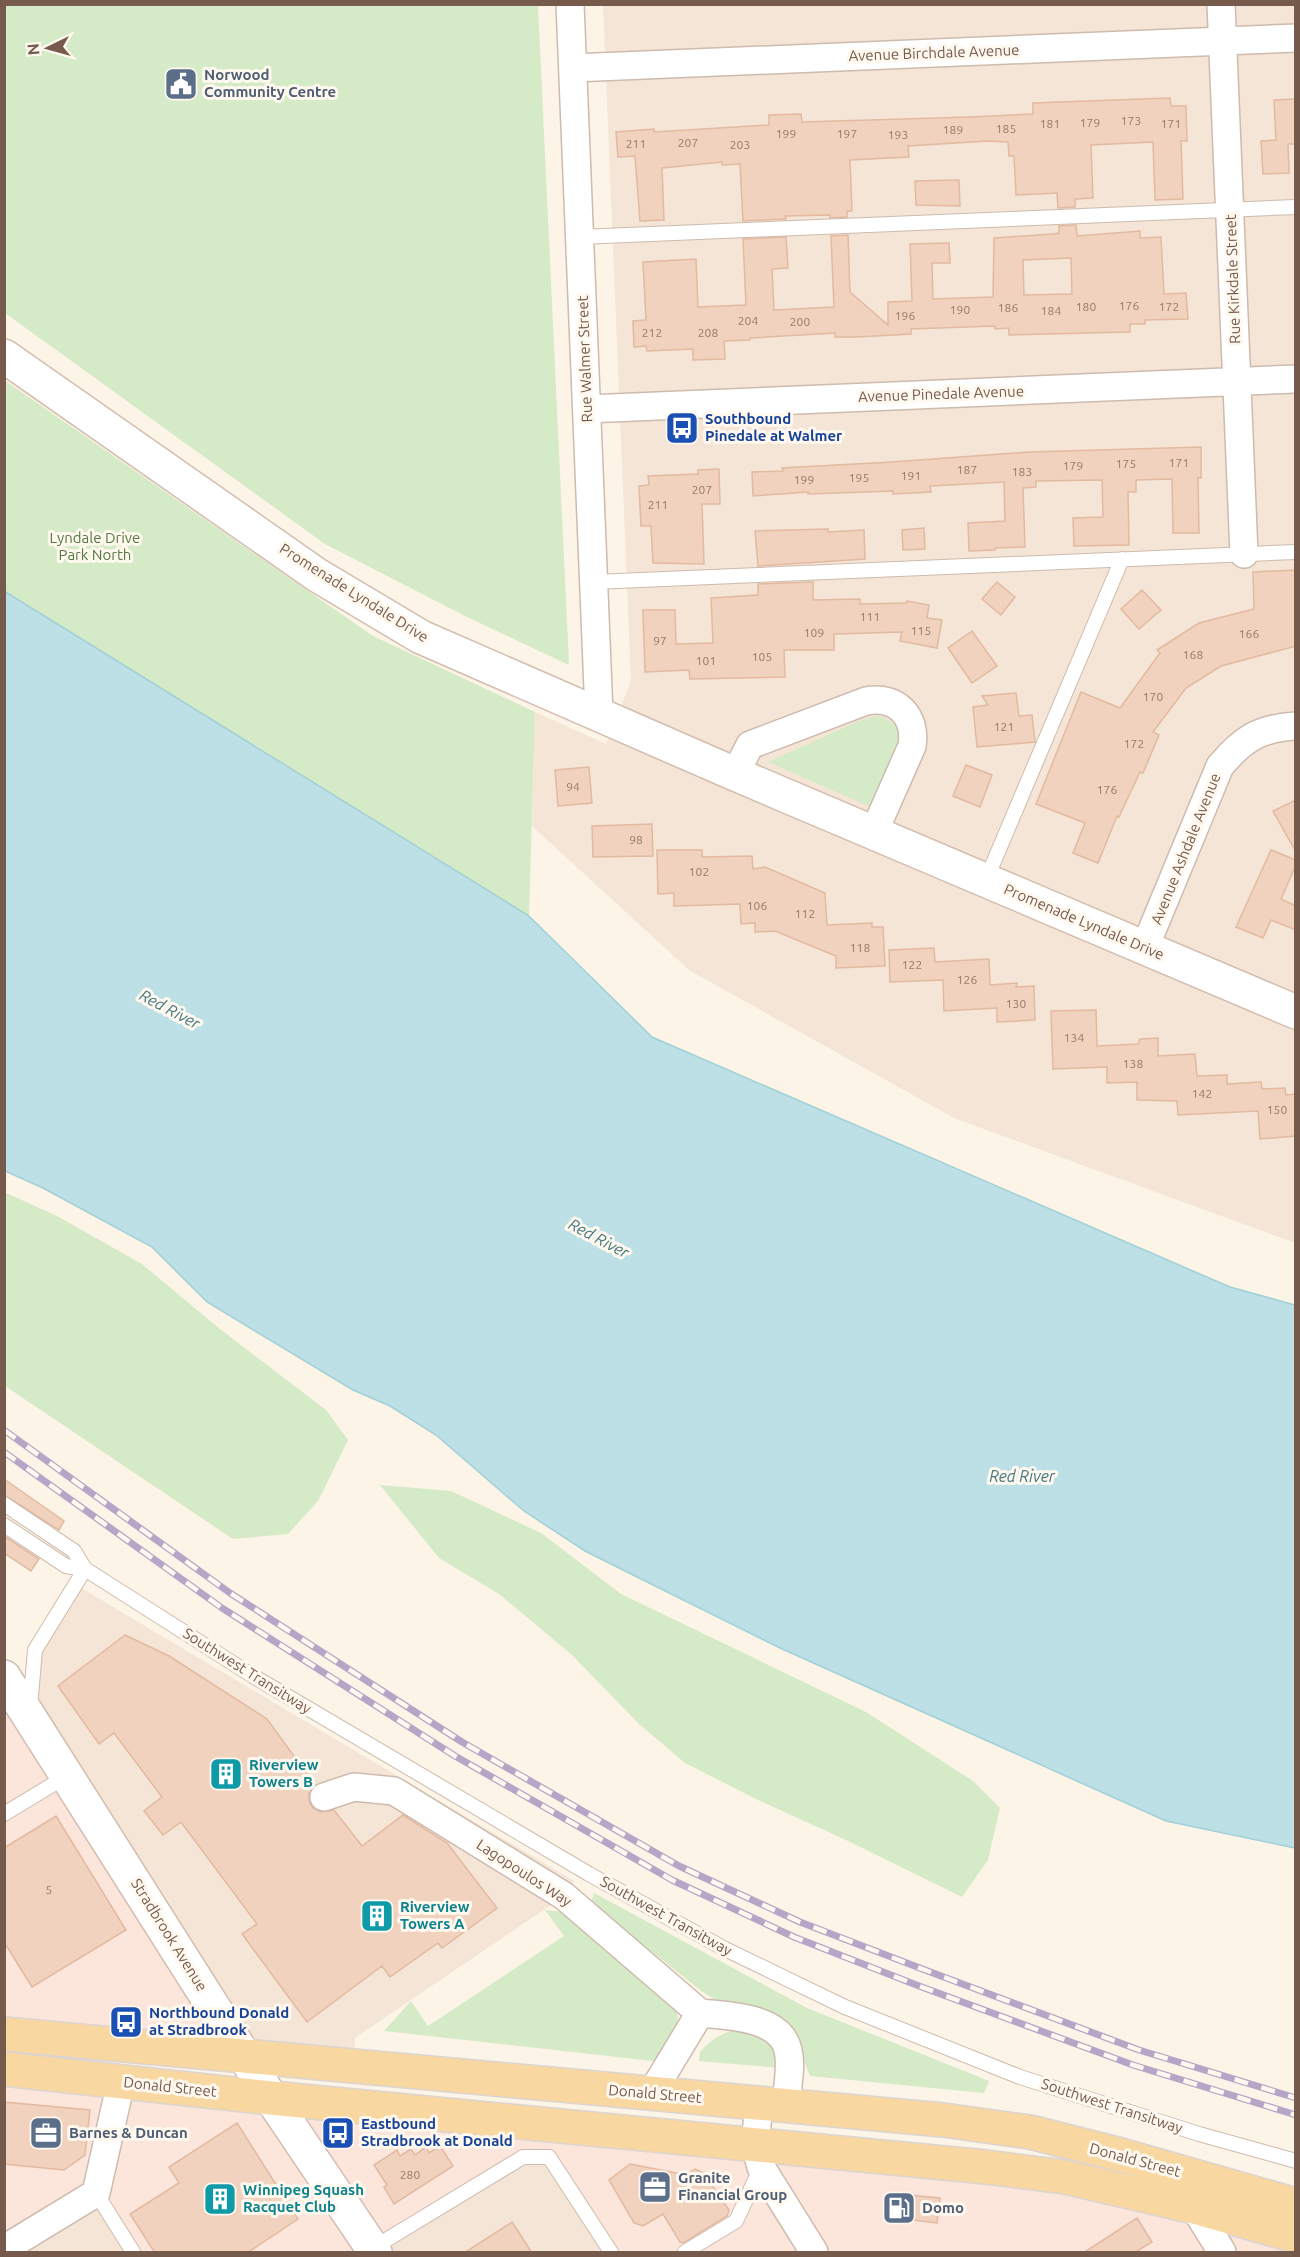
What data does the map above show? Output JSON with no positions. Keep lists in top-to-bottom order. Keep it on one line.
{"streets":{"main road":["Donald Street"],"street":["Avenue Birchdale Avenue","Rue Kirkdale Street","Rue Walmer Street","Avenue Pinedale Avenue","Promenade Lyndale Drive","Avenue Ashdale Avenue","Lagopoulos Way","Stradbrook Avenue"],"lane":["Southwest Transitway"]},"crossings":[["Avenue Birchdale Avenue","Rue Kirkdale Street"],["Avenue Birchdale Avenue","Rue Walmer Street"],["Rue Kirkdale Street","Avenue Pinedale Avenue"],["Rue Walmer Street","Avenue Pinedale Avenue"],["Rue Walmer Street","Promenade Lyndale Drive"],["Promenade Lyndale Drive","Avenue Ashdale Avenue"],["Stradbrook Avenue","Donald Street"]],"water":["Red River"],"parks":["Lyndale Drive Park North"],"places":{"public building":["Norwood Community Centre"],"bus stop":["Southbound Pinedale at Walmer","Northbound Donald at Stradbrook","Eastbound Stradbrook at Donald"],"building":["Riverview Towers B","Riverview Towers A","Winnipeg Squash Racquet Club"],"office":["Barnes & Duncan","Granite Financial Group"],"fuel station":["Domo"]},"house_numbers":["173","179","181","171","185","189","199","197","193","207","211","203","176","180","172","186","190","184","196","204","200","212","208","171","175","179","187","183","191","195","199","207","211","111","115","109","166","97","168","105","101","170","121","172","94","176","98","102","106","112","118","122","126","130","134","138","142","150","5","280"],"north":"left"}
